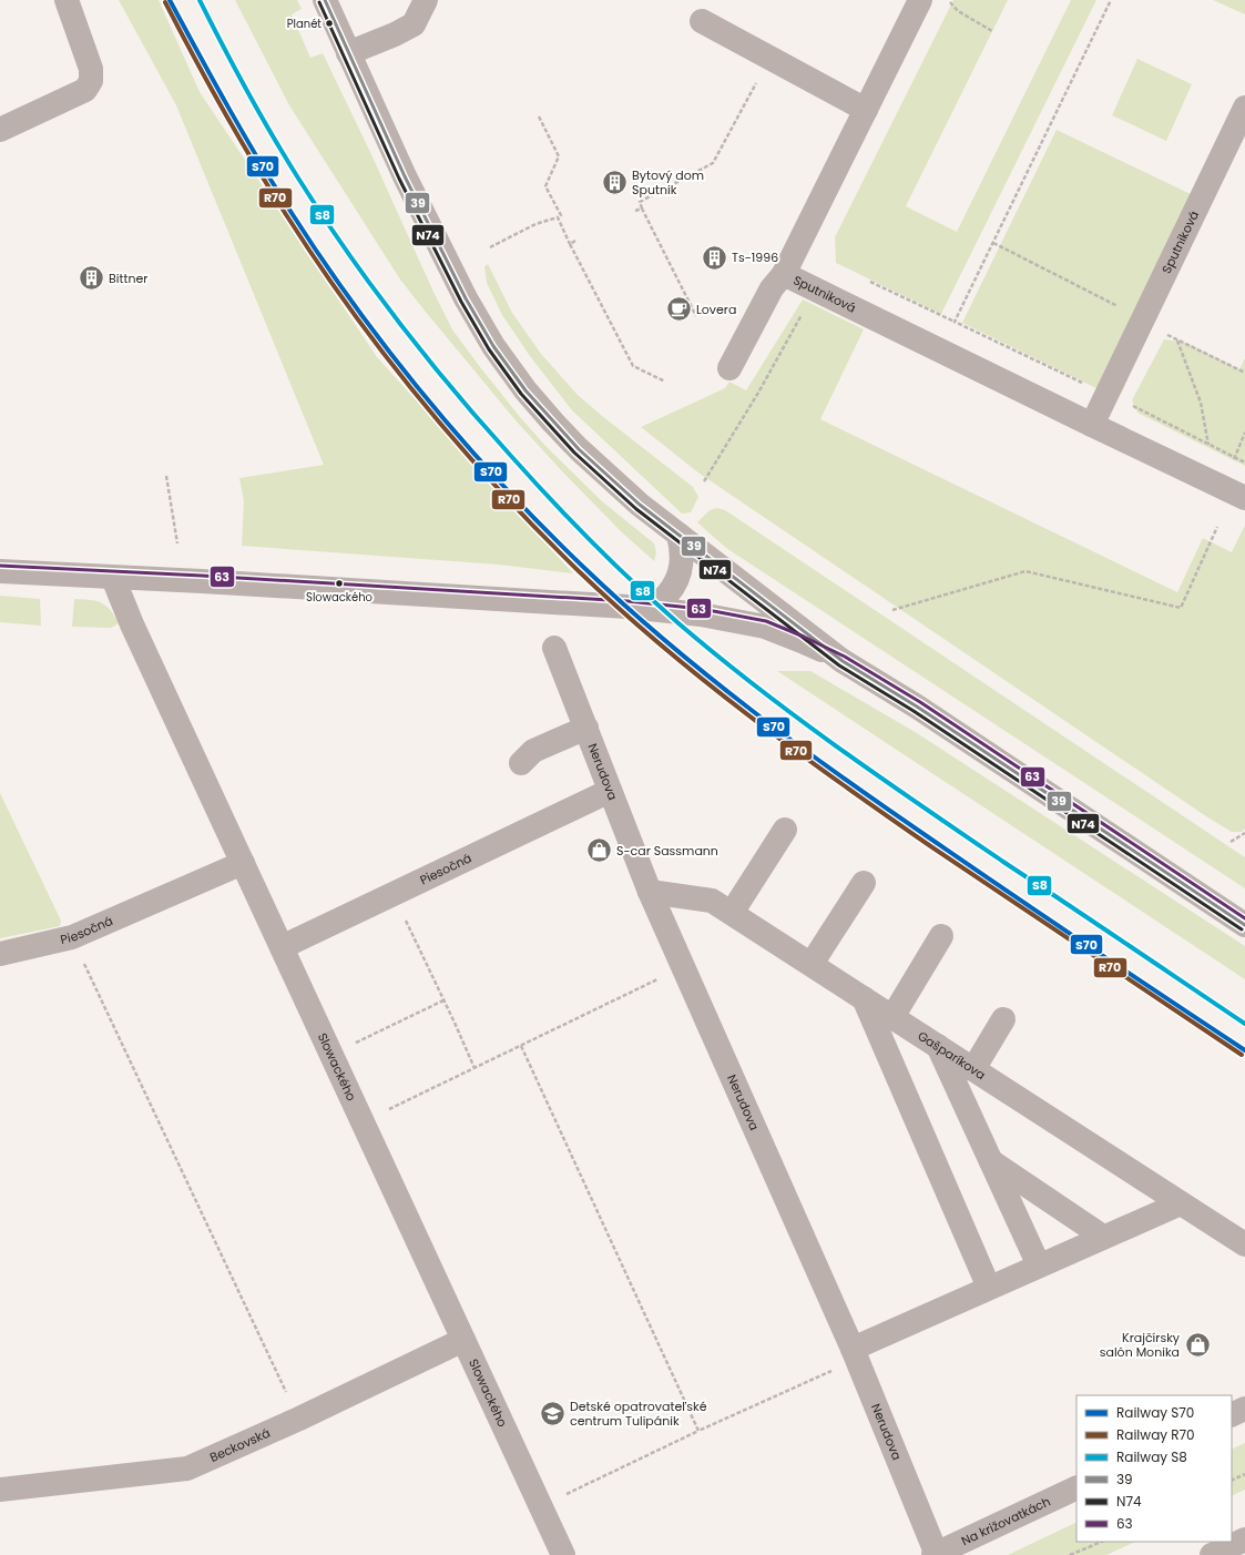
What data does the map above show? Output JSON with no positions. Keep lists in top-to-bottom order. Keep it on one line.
{"streets":{"street":["Sputniková","Nerudova","Piesočná","Gašparíkova","Slowackého","Beckovská","Na križovatkách"]},"crossings":[["Nerudova","Piesočná"],["Nerudova","Gašparíkova"],["Nerudova","Na križovatkách"],["Piesočná","Slowackého"],["Slowackého","Beckovská"]],"places":{"other":["Planét","Slowackého"],"building":["Bytový dom Sputnik","Ts-1996","Bittner"],"cafe":["Lovera"],"shop":["S-car Sassmann","Krajčírsky salón Monika"],"school or university":["Detské opatrovateľské centrum Tulipánik"]},"lines":["rail line S70","rail line S8","transit line 39","rail line R70","transit line N74","transit line 63"],"legend":["Railway S70","Railway R70","Railway S8","39","N74","63"]}
